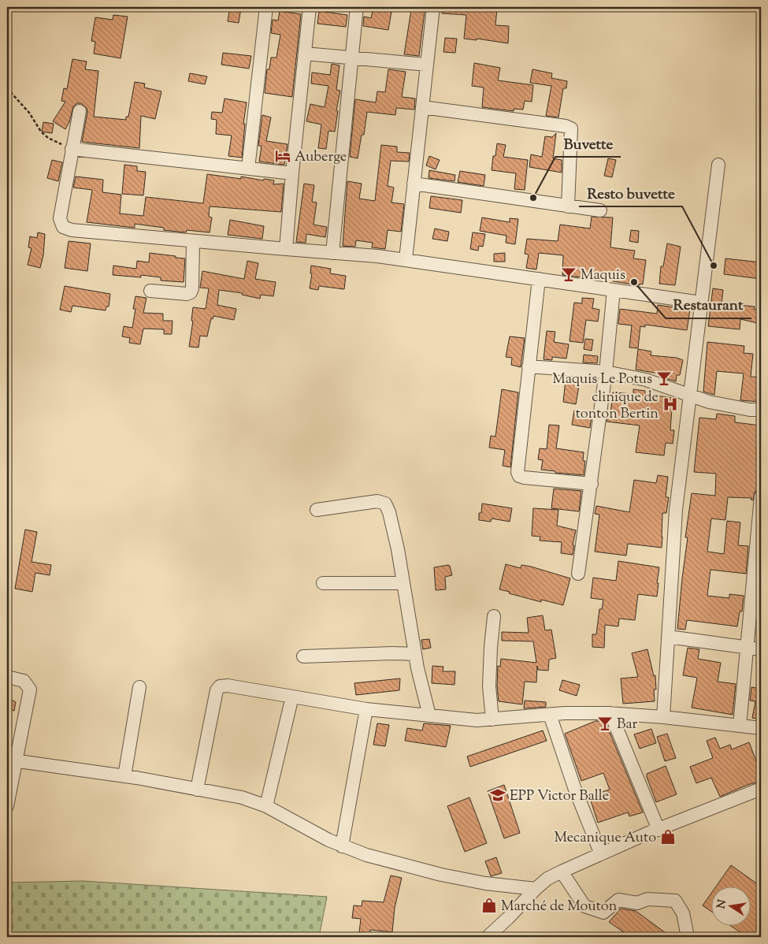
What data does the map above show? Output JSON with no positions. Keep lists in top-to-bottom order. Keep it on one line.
{"places":{"hotel":["Auberge"],"other":["Buvette","Resto buvette","Restaurant"],"bar":["Maquis","Maquis Le Potus","Bar"],"hospital":["clinique de tonton Bertin"],"school or university":["EPP Victor Balle"],"shop":["Mecanique Auto","Marché de Mouton"]},"north":"left"}
